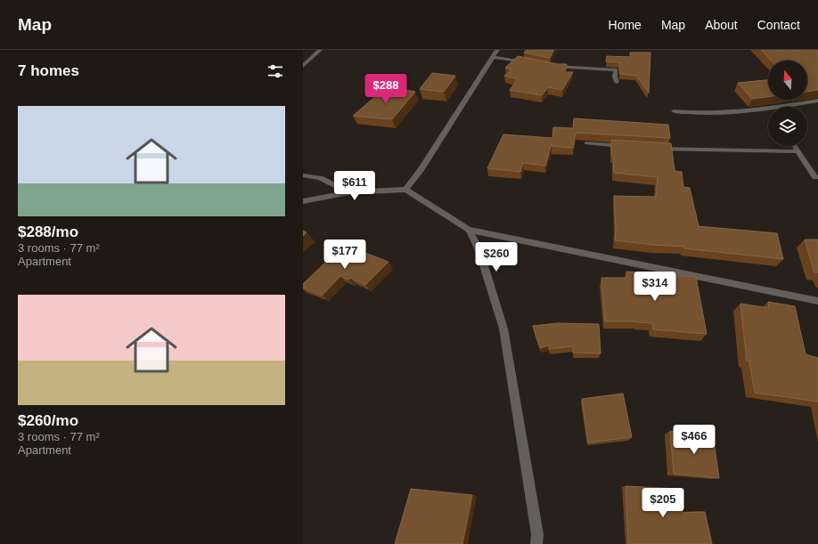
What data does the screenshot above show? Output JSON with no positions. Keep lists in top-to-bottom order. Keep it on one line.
{"north":"top","page":{"header":"Map","nav":["Home","Map","About","Contact"],"heading":"7 homes","price":["$288","$611","$177","$260","$314","$466","$205"],"list":[{"name":"$288/mo","note":"3 rooms · 77 m² · Apartment"},{"name":"$260/mo","note":"3 rooms · 77 m² · Apartment"}]}}
